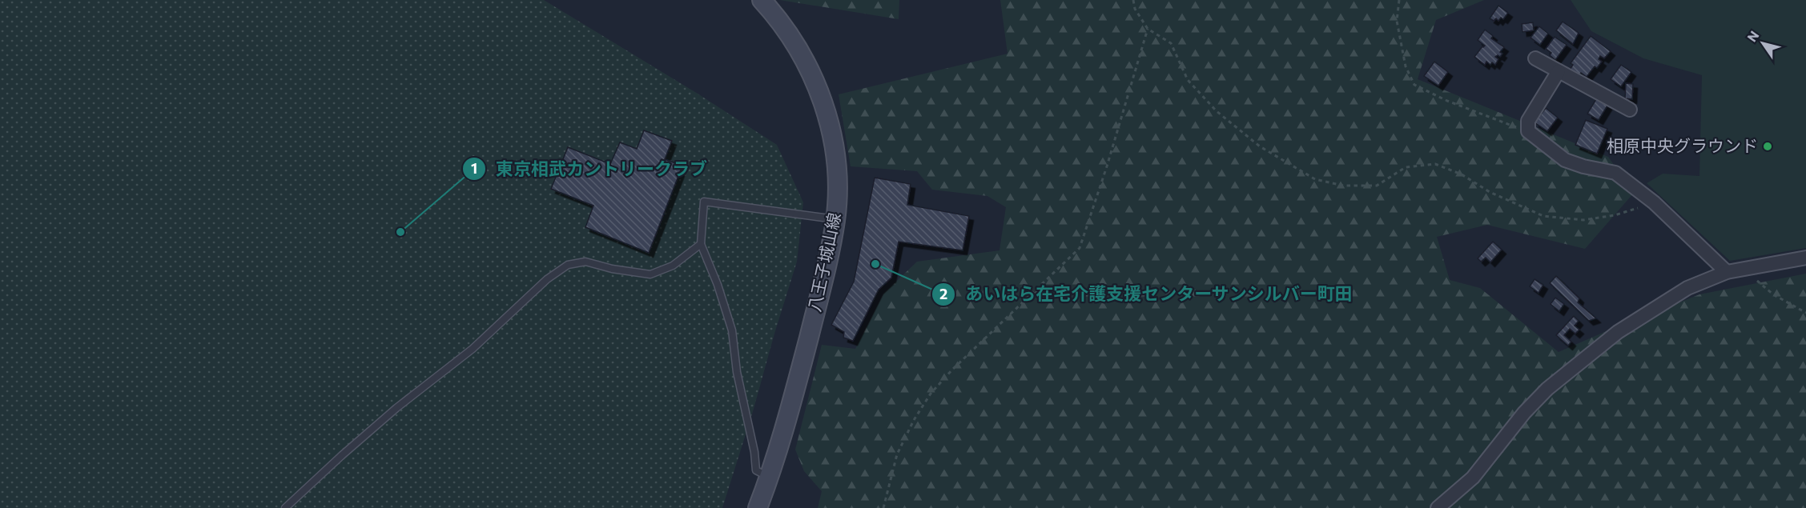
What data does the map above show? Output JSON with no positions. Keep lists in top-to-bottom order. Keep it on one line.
{"streets":{"main road":["八王子城山線"]},"places":["相原中央グラウンド","東京相武カントリークラブ","あいはら在宅介護支援センターサンシルバー町田"],"north":"top left"}
